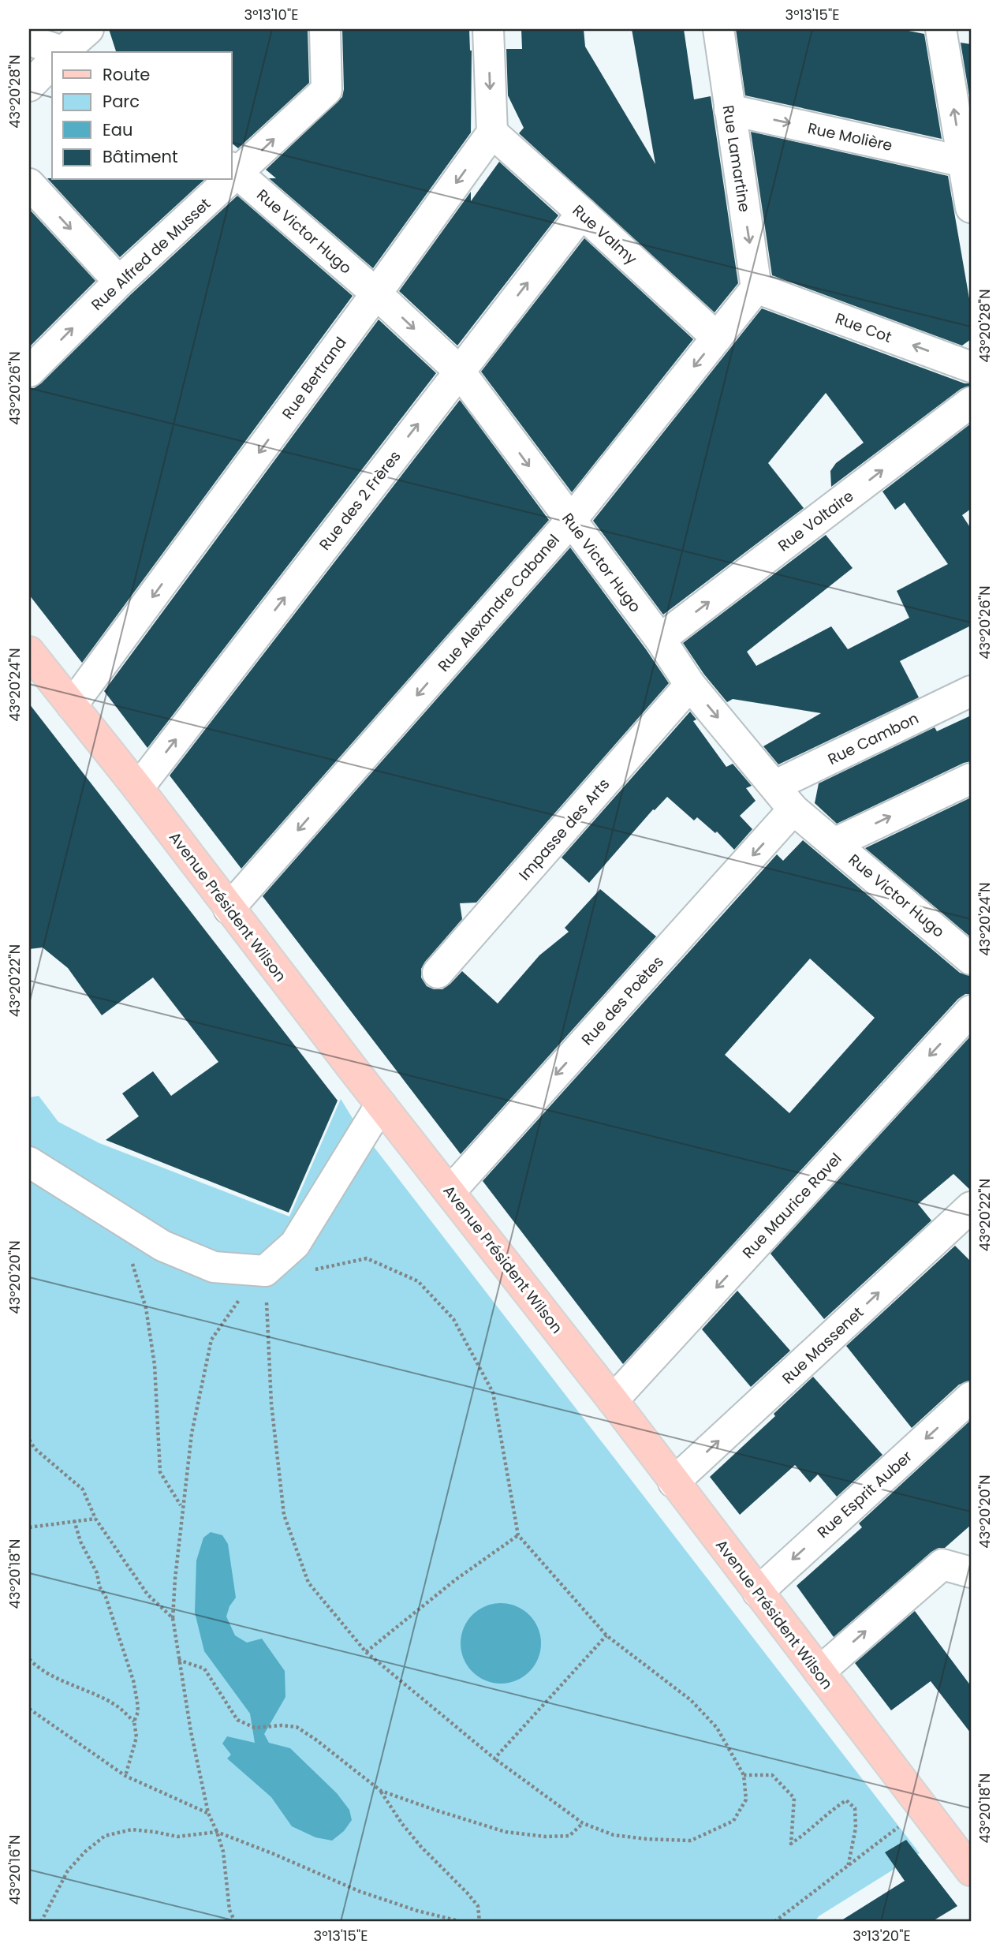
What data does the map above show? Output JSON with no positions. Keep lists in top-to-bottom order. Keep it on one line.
{"streets":{"main road":["Avenue Président Wilson"],"street":["Rue Molière","Rue Lamartine","Rue Victor Hugo","Rue Valmy","Rue Alfred de Musset","Rue Cot","Rue Bertrand","Rue des 2 Frères","Rue Voltaire","Rue Alexandre Cabanel","Rue Cambon","Impasse des Arts","Rue des Poètes","Rue Maurice Ravel","Rue Massenet","Rue Esprit Auber"]},"crossings":[["Rue Molière","Rue Lamartine"],["Rue Lamartine","Rue Cot"],["Rue Lamartine","Rue Alexandre Cabanel"],["Rue Victor Hugo","Rue Alfred de Musset"],["Rue Victor Hugo","Rue Bertrand"],["Rue Victor Hugo","Rue des 2 Frères"],["Rue Victor Hugo","Rue Voltaire"],["Rue Victor Hugo","Rue Alexandre Cabanel"],["Rue Victor Hugo","Rue Cambon"],["Rue Victor Hugo","Impasse des Arts"],["Rue Victor Hugo","Rue des Poètes"],["Rue Valmy","Rue Bertrand"],["Rue Valmy","Rue des 2 Frères"],["Rue Valmy","Rue Alexandre Cabanel"],["Rue Cot","Rue Alexandre Cabanel"],["Rue Bertrand","Avenue Président Wilson"],["Rue des 2 Frères","Avenue Président Wilson"],["Rue Alexandre Cabanel","Avenue Président Wilson"],["Avenue Président Wilson","Rue des Poètes"],["Avenue Président Wilson","Rue Maurice Ravel"],["Avenue Président Wilson","Rue Massenet"],["Avenue Président Wilson","Rue Esprit Auber"]],"one_way":["Rue Molière","Rue Victor Hugo","Rue Alfred de Musset","Rue Cot","Rue Bertrand","Rue des 2 Frères","Rue Voltaire","Rue Alexandre Cabanel","Rue des Poètes","Rue Maurice Ravel"],"legend":["Route","Parc","Eau","Bâtiment"],"coordinates":["3°13'10\"E","3°13'15\"E","43°20'28\"N","43°20'26\"N","43°20'24\"N","43°20'22\"N","43°20'20\"N","43°20'18\"N","43°20'16\"N","3°13'20\"E"]}
